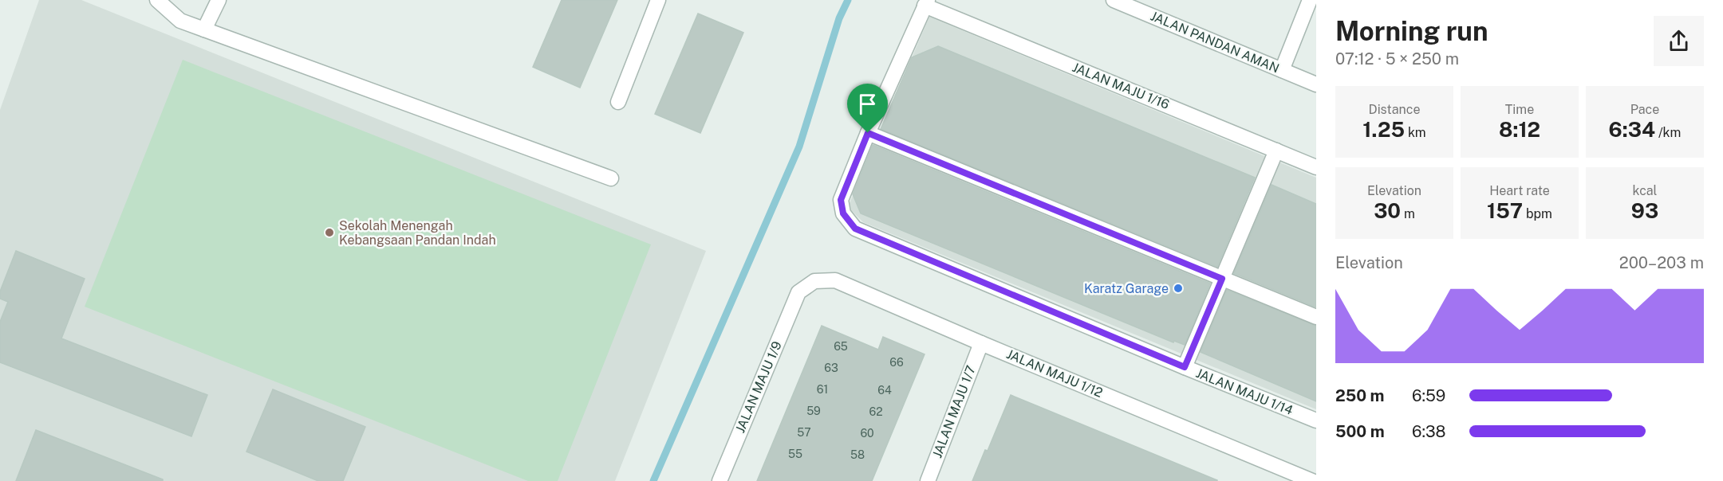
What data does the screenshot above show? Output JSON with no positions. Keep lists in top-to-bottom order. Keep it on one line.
{"streets":{"street":["JALAN PANDAN AMAN","JALAN MAJU 1/16","JALAN MAJU 1/12","JALAN MAJU 1/9","JALAN MAJU 1/14","JALAN MAJU 1/7"]},"crossings":[["JALAN MAJU 1/16","JALAN MAJU 1/14"],["JALAN MAJU 1/12","JALAN MAJU 1/9"],["JALAN MAJU 1/12","JALAN MAJU 1/7"]],"places":["Sekolah Menengah Kebangsaan Pandan Indah","Karatz Garage"],"house_numbers":["65","66","63","61","64","59","62","57","60","55","58"],"page":{"heading":["Morning run","07:12 · 5 × 250 m"],"stats":[["Distance","1.25 km"],["Time","8:12"],["Pace","6:34 /km"],["Elevation","30 m"],["Heart rate","157 bpm"],["kcal","93"]],"chart":["Elevation","200–203 m"],"list":[{"name":"250 m","note":"6:59"},{"name":"500 m","note":"6:38"}]}}
